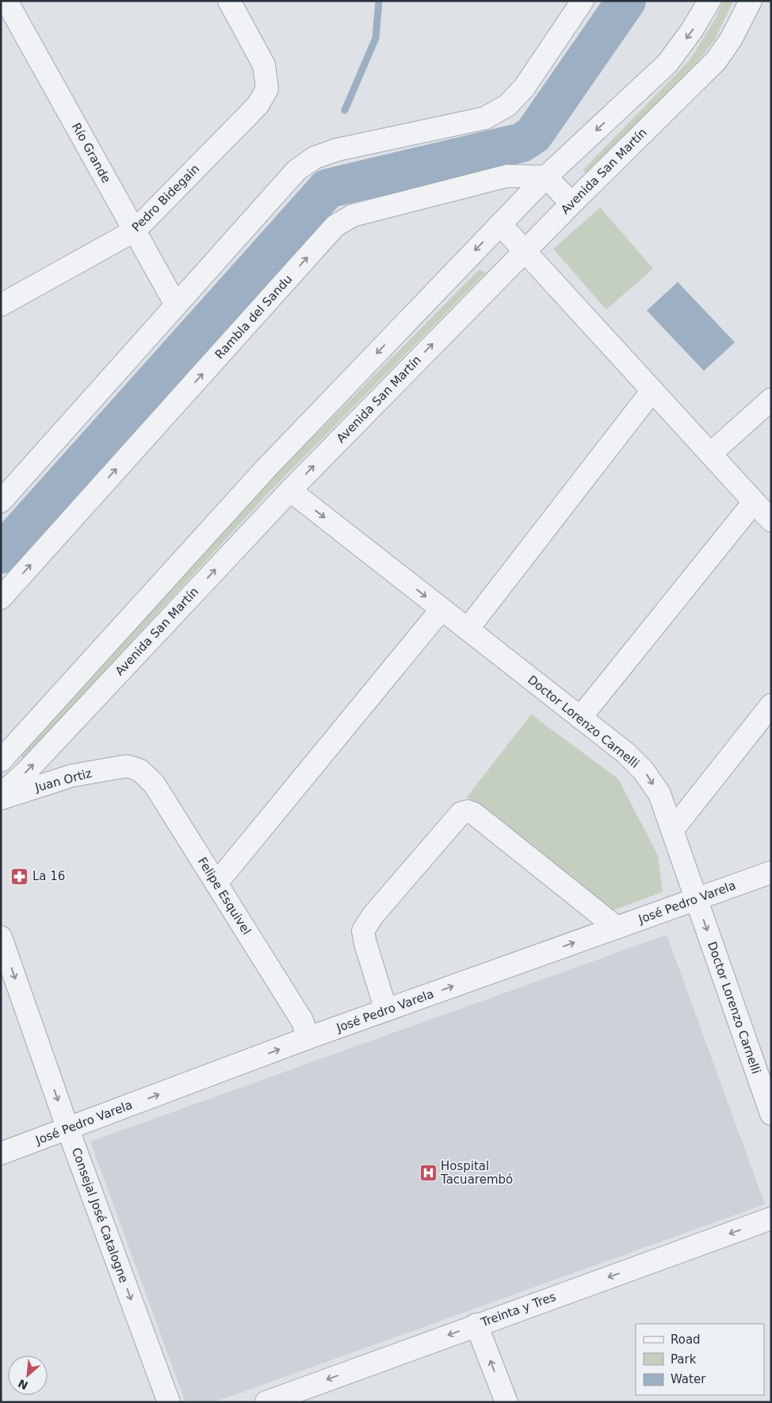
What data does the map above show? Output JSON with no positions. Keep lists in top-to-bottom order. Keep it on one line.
{"streets":{"street":["Río Grande","Avenida San Martín","Pedro Bidegain","Rambla del Sandu","Doctor Lorenzo Carnelli","Juan Ortiz","Felipe Esquivel","José Pedro Varela","Consejal José Catalogne","Treinta y Tres"]},"crossings":[["Río Grande","Pedro Bidegain"],["Avenida San Martín","Doctor Lorenzo Carnelli"],["Doctor Lorenzo Carnelli","José Pedro Varela"],["Juan Ortiz","Felipe Esquivel"],["Felipe Esquivel","José Pedro Varela"],["José Pedro Varela","Consejal José Catalogne"]],"one_way":["Doctor Lorenzo Carnelli","José Pedro Varela","Consejal José Catalogne","Treinta y Tres"],"places":{"pharmacy":["La 16"],"hospital":["Hospital Tacuarembó"]},"legend":["Road","Park","Water"],"north":"bottom left"}
